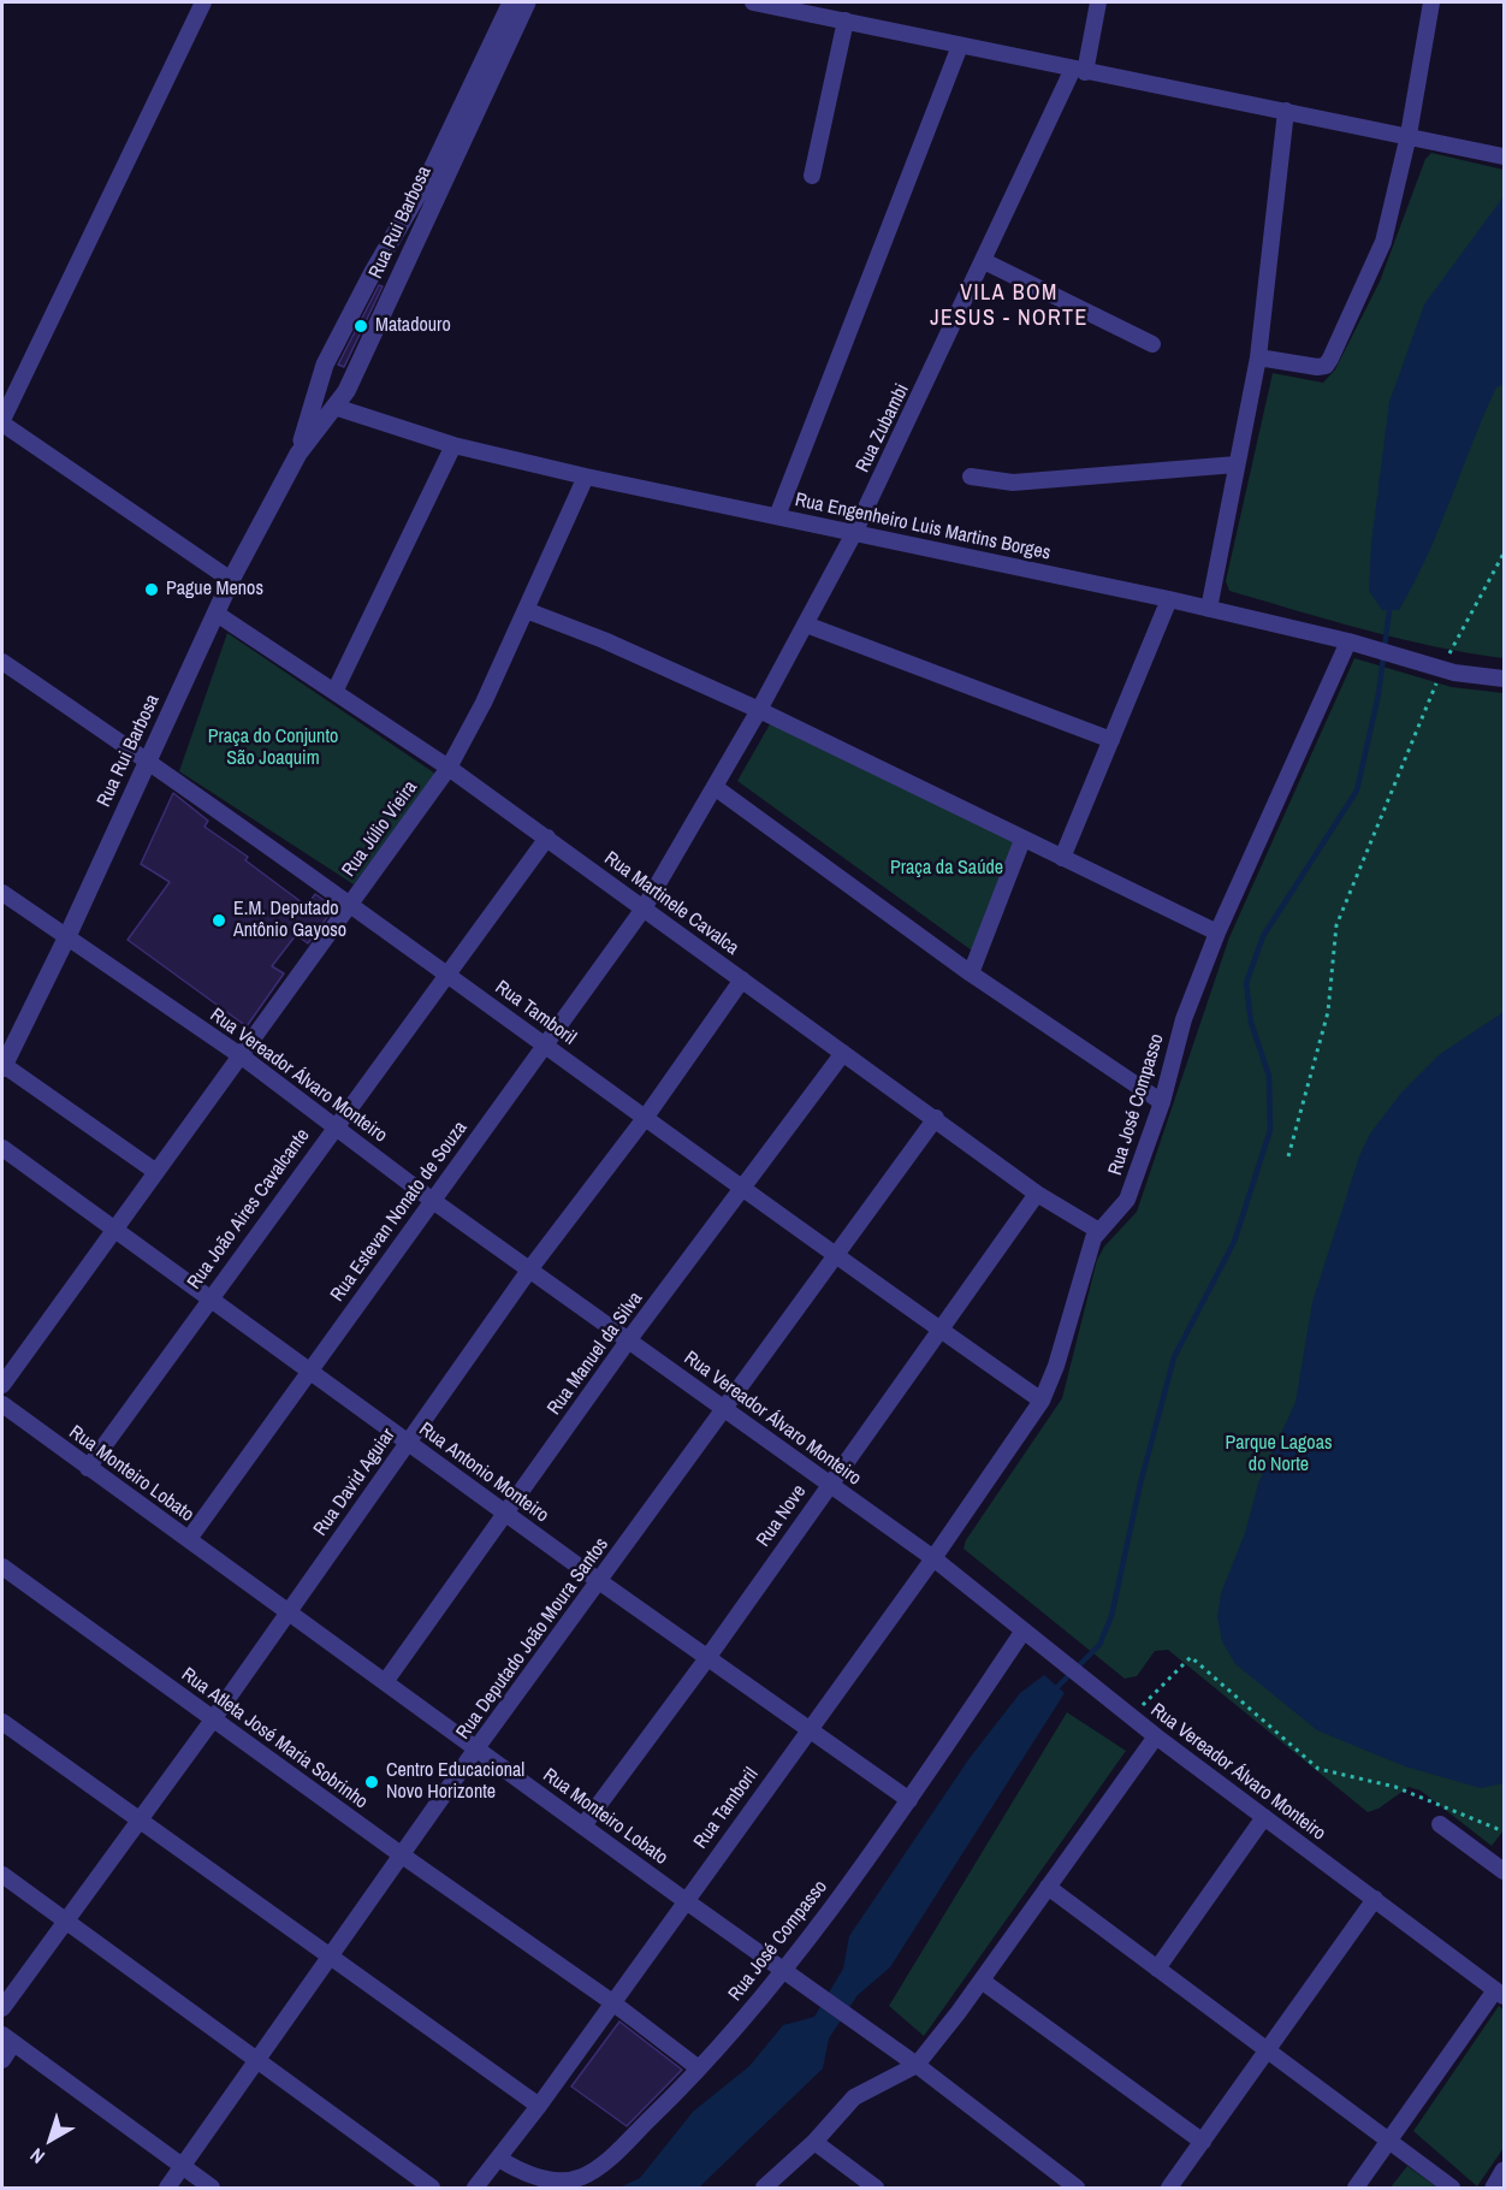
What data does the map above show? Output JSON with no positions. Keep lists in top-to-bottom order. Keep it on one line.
{"streets":{"street":["Rua Rui Barbosa","Rua Zubambi","Rua Engenheiro Luis Martins Borges","Rua Júlio Vieira","Rua Martinele Cavalca","Rua Tamboril","Rua Vereador Álvaro Monteiro","Rua José Compasso","Rua João Aires Cavalcante","Rua Estevan Nonato de Souza","Rua Manuel da Silva","Rua Antonio Monteiro","Rua Monteiro Lobato","Rua David Aguiar","Rua Nove","Rua Deputado João Moura Santos","Rua Atleta José Maria Sobrinho"]},"crossings":[["Rua Rui Barbosa","Rua Engenheiro Luis Martins Borges"],["Rua Rui Barbosa","Rua Martinele Cavalca"],["Rua Rui Barbosa","Rua Tamboril"],["Rua Rui Barbosa","Rua Vereador Álvaro Monteiro"],["Rua Zubambi","Rua Engenheiro Luis Martins Borges"],["Rua Zubambi","Rua Martinele Cavalca"],["Rua Zubambi","Rua Estevan Nonato de Souza"],["Rua Engenheiro Luis Martins Borges","Rua Júlio Vieira"],["Rua Engenheiro Luis Martins Borges","Rua José Compasso"],["Rua Júlio Vieira","Rua Martinele Cavalca"],["Rua Júlio Vieira","Rua Tamboril"],["Rua Júlio Vieira","Rua Vereador Álvaro Monteiro"],["Rua Júlio Vieira","Rua Antonio Monteiro"],["Rua Martinele Cavalca","Rua José Compasso"],["Rua Martinele Cavalca","Rua João Aires Cavalcante"],["Rua Martinele Cavalca","Rua Estevan Nonato de Souza"],["Rua Martinele Cavalca","Rua Manuel da Silva"],["Rua Martinele Cavalca","Rua David Aguiar"],["Rua Martinele Cavalca","Rua Nove"],["Rua Martinele Cavalca","Rua Deputado João Moura Santos"],["Rua Tamboril","Rua Vereador Álvaro Monteiro"],["Rua Tamboril","Rua José Compasso"],["Rua Tamboril","Rua João Aires Cavalcante"],["Rua Tamboril","Rua Estevan Nonato de Souza"],["Rua Tamboril","Rua Manuel da Silva"],["Rua Tamboril","Rua Antonio Monteiro"],["Rua Tamboril","Rua Monteiro Lobato"],["Rua Tamboril","Rua David Aguiar"],["Rua Tamboril","Rua Nove"],["Rua Tamboril","Rua Deputado João Moura Santos"],["Rua Tamboril","Rua Atleta José Maria Sobrinho"],["Rua Vereador Álvaro Monteiro","Rua José Compasso"],["Rua Vereador Álvaro Monteiro","Rua João Aires Cavalcante"],["Rua Vereador Álvaro Monteiro","Rua Estevan Nonato de Souza"],["Rua Vereador Álvaro Monteiro","Rua Manuel da Silva"],["Rua Vereador Álvaro Monteiro","Rua David Aguiar"],["Rua Vereador Álvaro Monteiro","Rua Nove"],["Rua Vereador Álvaro Monteiro","Rua Deputado João Moura Santos"],["Rua José Compasso","Rua Antonio Monteiro"],["Rua José Compasso","Rua Monteiro Lobato"],["Rua José Compasso","Rua Atleta José Maria Sobrinho"],["Rua João Aires Cavalcante","Rua Antonio Monteiro"],["Rua João Aires Cavalcante","Rua Monteiro Lobato"],["Rua Estevan Nonato de Souza","Rua Antonio Monteiro"],["Rua Estevan Nonato de Souza","Rua Monteiro Lobato"],["Rua Manuel da Silva","Rua Antonio Monteiro"],["Rua Manuel da Silva","Rua Monteiro Lobato"],["Rua Antonio Monteiro","Rua David Aguiar"],["Rua Antonio Monteiro","Rua Nove"],["Rua Antonio Monteiro","Rua Deputado João Moura Santos"],["Rua Monteiro Lobato","Rua David Aguiar"],["Rua Monteiro Lobato","Rua Nove"],["Rua Monteiro Lobato","Rua Deputado João Moura Santos"],["Rua David Aguiar","Rua Atleta José Maria Sobrinho"],["Rua Deputado João Moura Santos","Rua Atleta José Maria Sobrinho"]],"districts":["VILA BOM JESUS - NORTE"],"parks":["Praça do Conjunto São Joaquim","Praça da Saúde","Parque Lagoas do Norte"],"places":["Matadouro","Pague Menos","E.M. Deputado Antônio Gayoso","Centro Educacional Novo Horizonte"],"north":"bottom left"}
